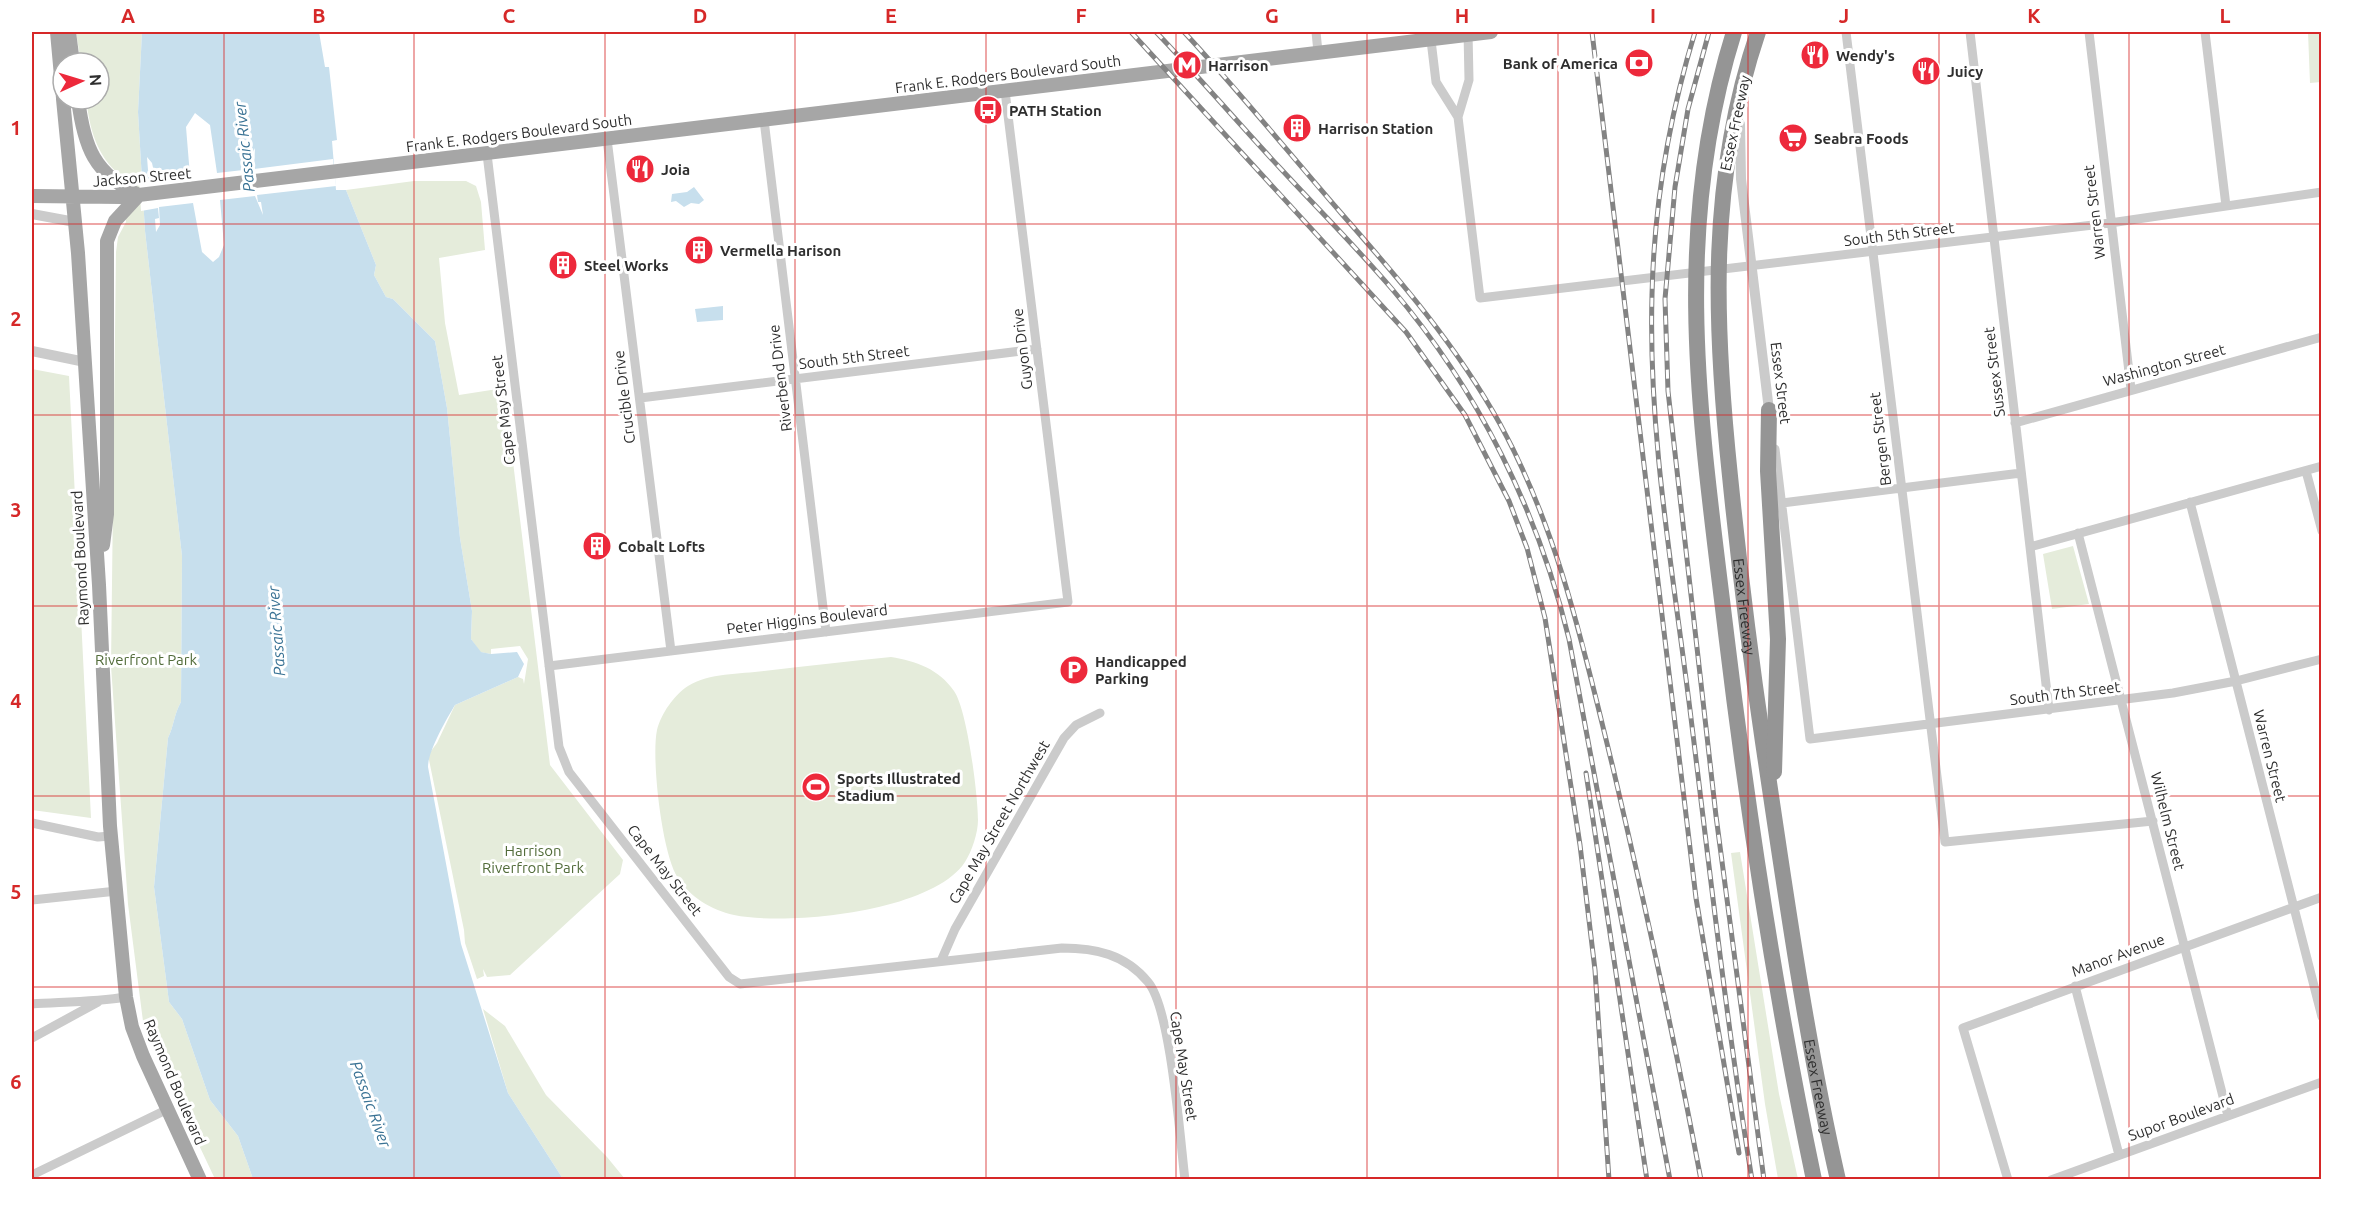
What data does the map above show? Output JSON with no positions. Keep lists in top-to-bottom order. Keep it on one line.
{"streets":{"highway":["Essex Freeway"],"main road":["Frank E. Rodgers Boulevard South","Jackson Street","Raymond Boulevard"],"street":["Warren Street","South 5th Street","Guyon Drive","Washington Street","Sussex Street","Riverbend Drive","Essex Street","Crucible Drive","Cape May Street","Bergen Street","Peter Higgins Boulevard","South 7th Street","Wilhelm Street","Cape May Street Northwest","Manor Avenue","Supor Boulevard"]},"crossings":[["Frank E. Rodgers Boulevard South","Jackson Street"],["Frank E. Rodgers Boulevard South","Guyon Drive"],["Frank E. Rodgers Boulevard South","Riverbend Drive"],["Frank E. Rodgers Boulevard South","Crucible Drive"],["Frank E. Rodgers Boulevard South","Cape May Street"],["Essex Freeway","Essex Street"],["Warren Street","South 5th Street"],["Warren Street","Washington Street"],["Warren Street","South 7th Street"],["Warren Street","Manor Avenue"],["South 5th Street","Guyon Drive"],["South 5th Street","Sussex Street"],["South 5th Street","Riverbend Drive"],["South 5th Street","Essex Street"],["South 5th Street","Crucible Drive"],["South 5th Street","Bergen Street"],["Guyon Drive","Peter Higgins Boulevard"],["Washington Street","Sussex Street"],["Sussex Street","South 7th Street"],["Riverbend Drive","Peter Higgins Boulevard"],["Essex Street","South 7th Street"],["Crucible Drive","Peter Higgins Boulevard"],["Cape May Street","Peter Higgins Boulevard"],["Cape May Street","Cape May Street Northwest"],["Bergen Street","South 7th Street"],["Bergen Street","Wilhelm Street"],["South 7th Street","Wilhelm Street"],["Wilhelm Street","Manor Avenue"],["Wilhelm Street","Supor Boulevard"]],"water":["Passaic River"],"parks":["Riverfront Park","Harrison Riverfront Park"],"places":{"restaurant":["Wendy's","Juicy","Joia"],"bank":["Bank of America"],"metro station":["Harrison"],"bus stop":["PATH Station"],"building":["Harrison Station","Vermella Harison","Steel Works","Cobalt Lofts"],"supermarket":["Seabra Foods"],"parking":["Handicapped Parking"],"sports":["Sports Illustrated Stadium"]},"north":"right","grid":{"columns":["A","B","C","D","E","F","G","H","I","J","K","L"],"rows":["1","2","3","4","5","6"]}}
